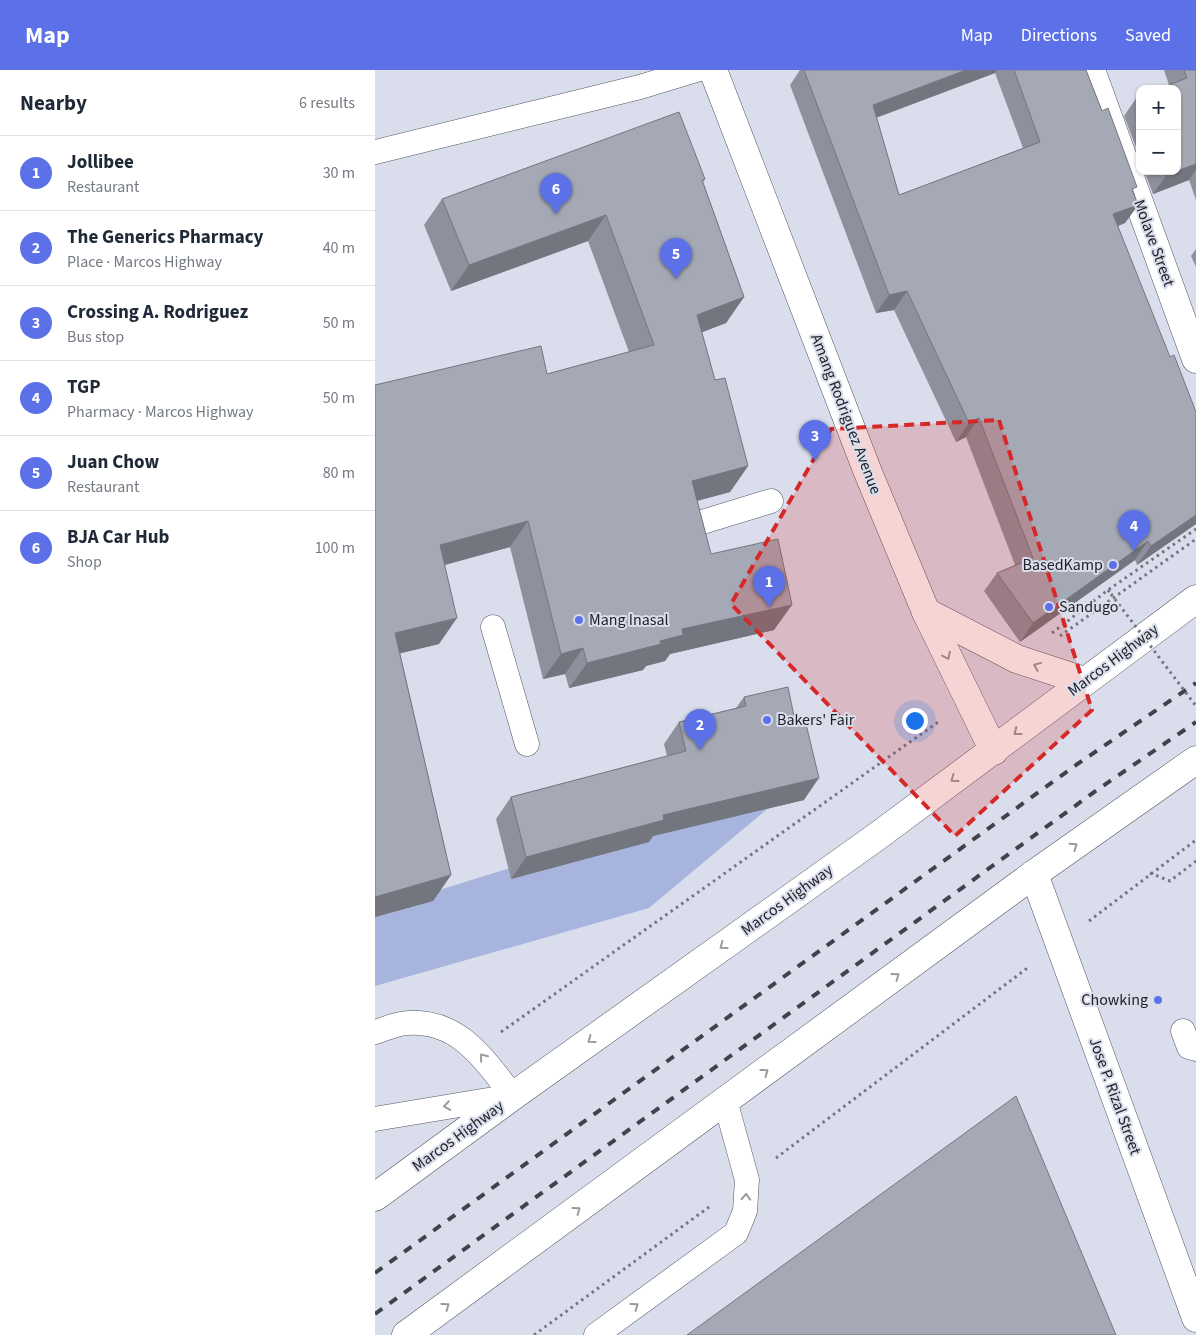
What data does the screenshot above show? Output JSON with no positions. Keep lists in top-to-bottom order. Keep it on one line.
{"streets":{"main road":["Molave Street","Amang Rodriguez Avenue","Marcos Highway","Jose P. Rizal Street"]},"crossings":[["Amang Rodriguez Avenue","Marcos Highway"]],"places":["BasedKamp","Sandugo","Mang Inasal","Bakers' Fair","Chowking"],"page":{"header":"Map","nav":["Map","Directions","Saved"],"heading":["Nearby","6 results"],"map_buttons":["+","−"],"list":[{"mark":"1","name":"Jollibee","note":"Restaurant","value":"30 m"},{"mark":"2","name":"The Generics Pharmacy","note":"Place · Marcos Highway","value":"40 m"},{"mark":"3","name":"Crossing A. Rodriguez","note":"Bus stop","value":"50 m"},{"mark":"4","name":"TGP","note":"Pharmacy · Marcos Highway","value":"50 m"},{"mark":"5","name":"Juan Chow","note":"Restaurant","value":"80 m"},{"mark":"6","name":"BJA Car Hub","note":"Shop","value":"100 m"}],"pins":["6","5","3","4","1","2"]}}
